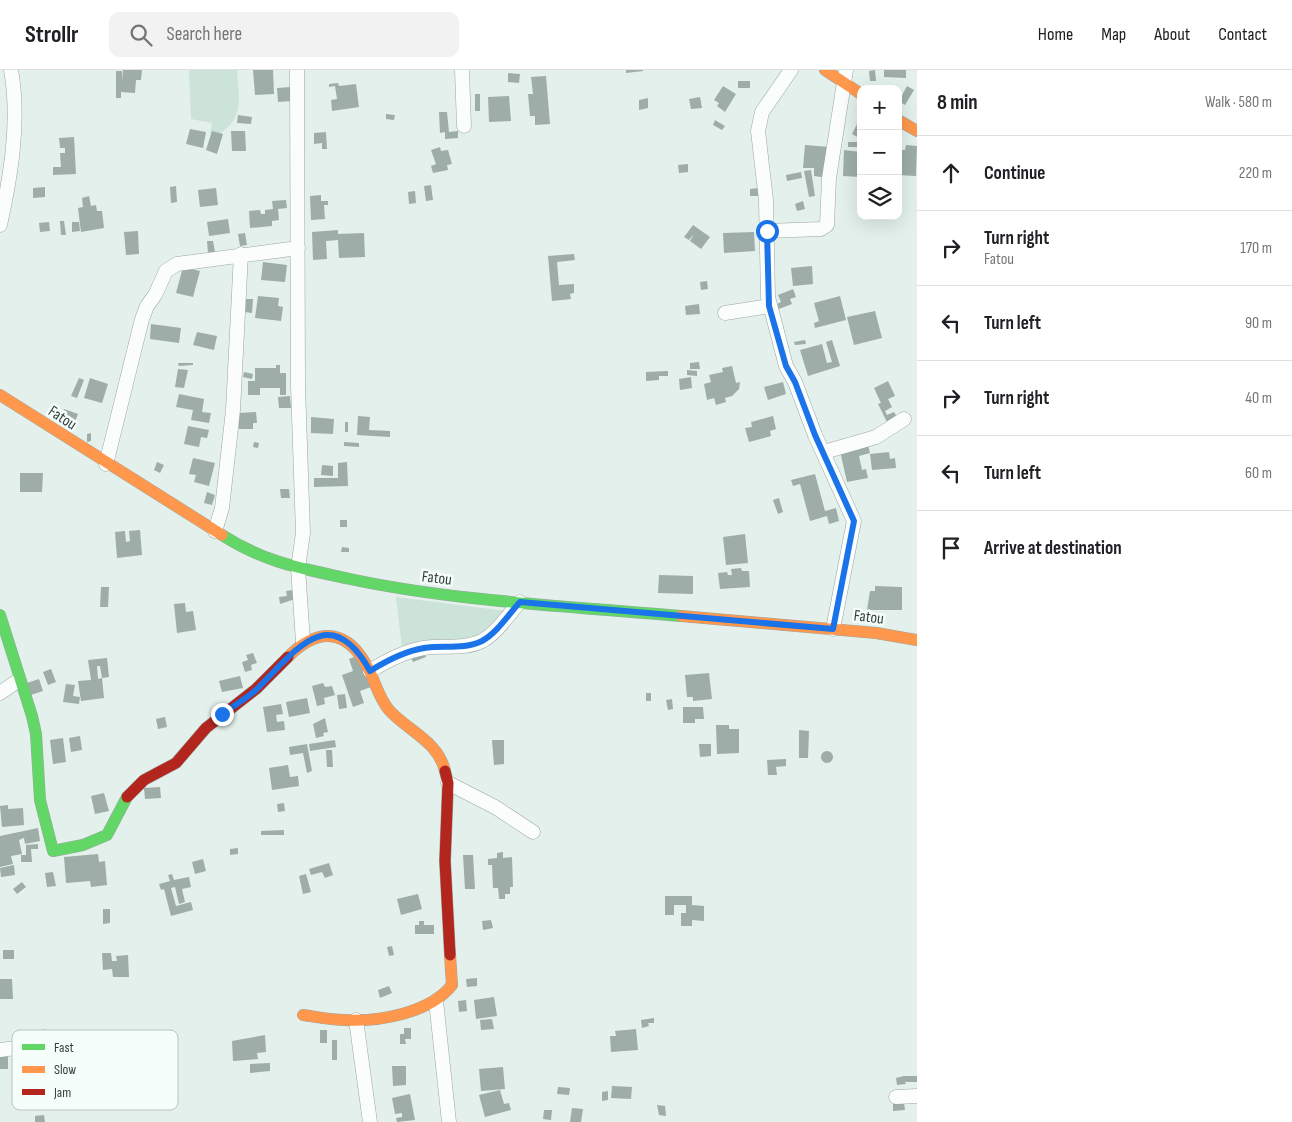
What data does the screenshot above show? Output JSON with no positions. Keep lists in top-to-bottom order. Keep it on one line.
{"streets":{"street":["Fatou"]},"legend":["Fast","Slow","Jam"],"page":{"header":"Strollr","search":"Search here","nav":["Home","Map","About","Contact"],"heading":["8 min","Walk · 580 m"],"map_buttons":["+","−"],"list":[["Continue","220 m"],["Turn right","Fatou","170 m"],["Turn left","90 m"],["Turn right","40 m"],["Turn left","60 m"],"Arrive at destination"]}}
